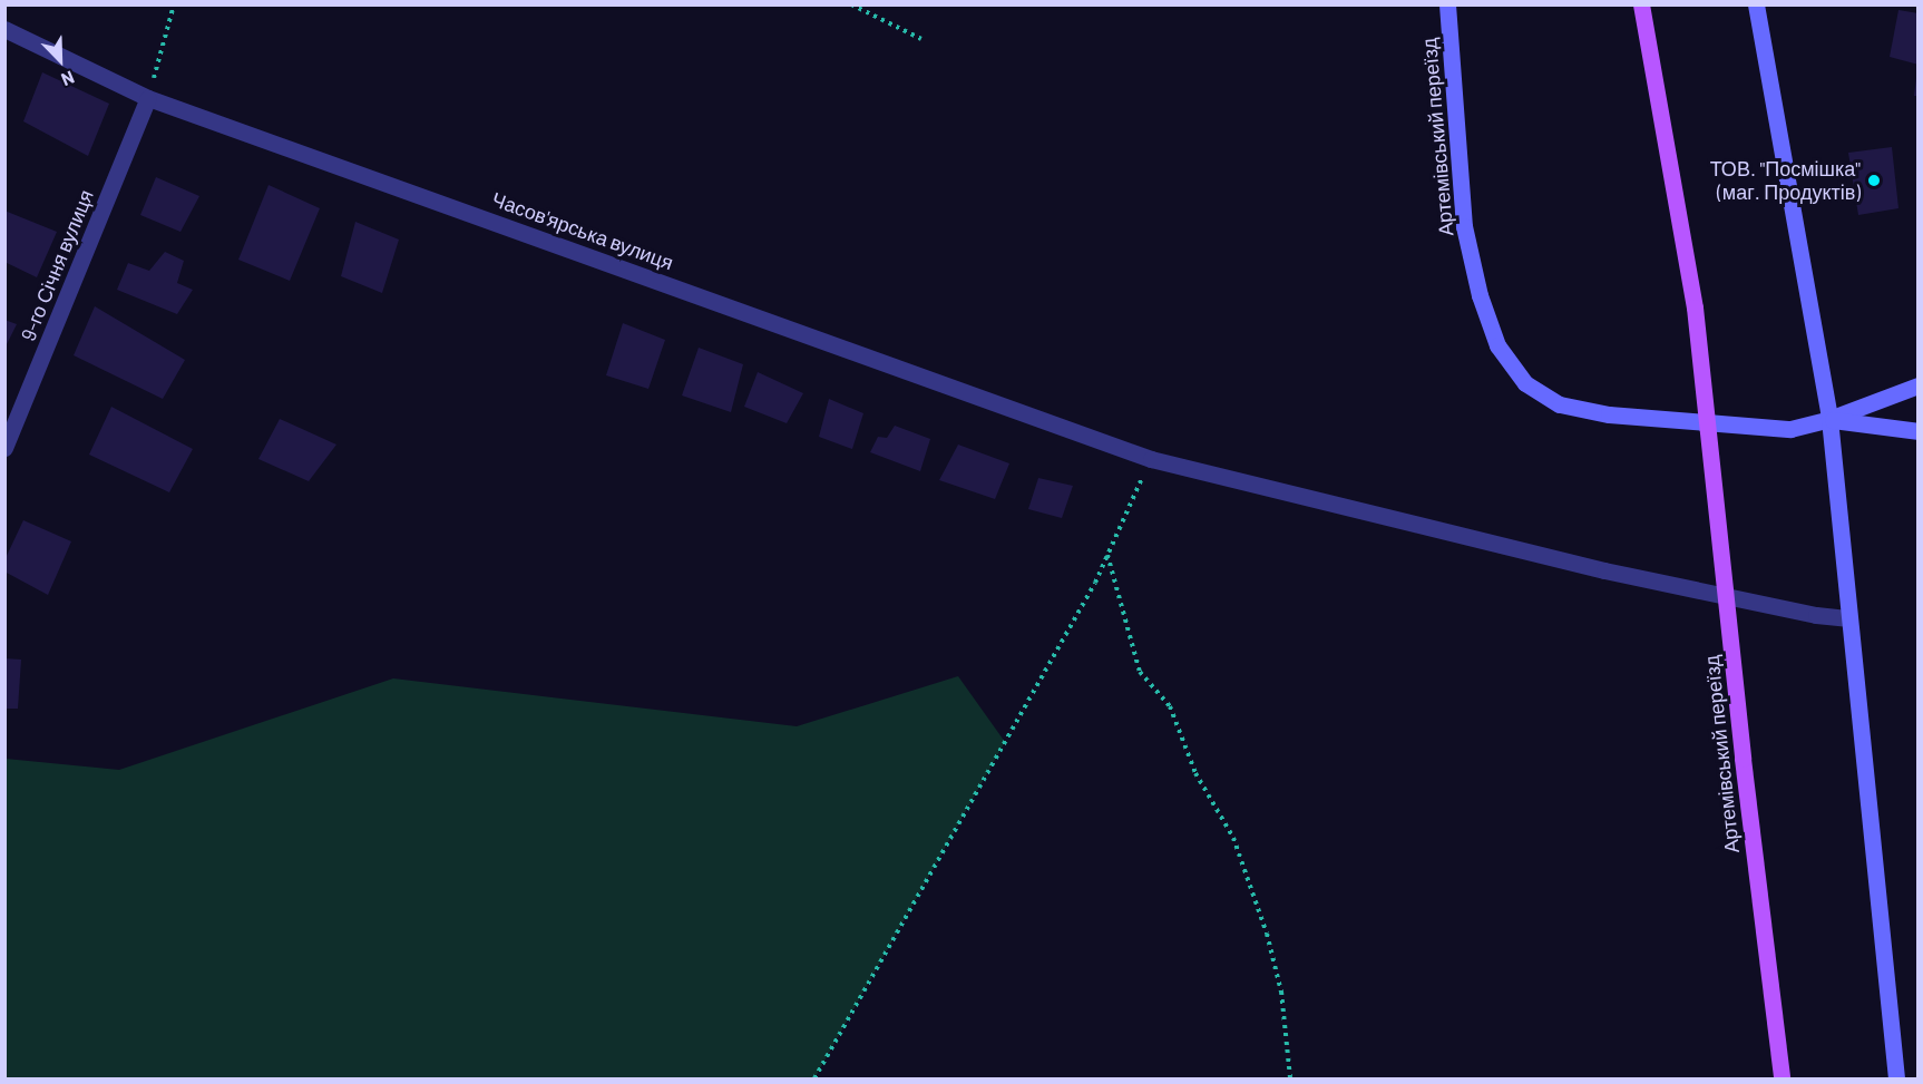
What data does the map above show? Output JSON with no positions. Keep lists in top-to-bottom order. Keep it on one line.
{"streets":{"main road":["Артемівський переїзд"],"street":["Часов'ярська вулиця","9-го Січня вулиця"]},"crossings":[["Часов'ярська вулиця","9-го Січня вулиця"]],"places":["ТОВ. \"Посмішка\" (маг. Продуктів)"],"north":"bottom right"}
